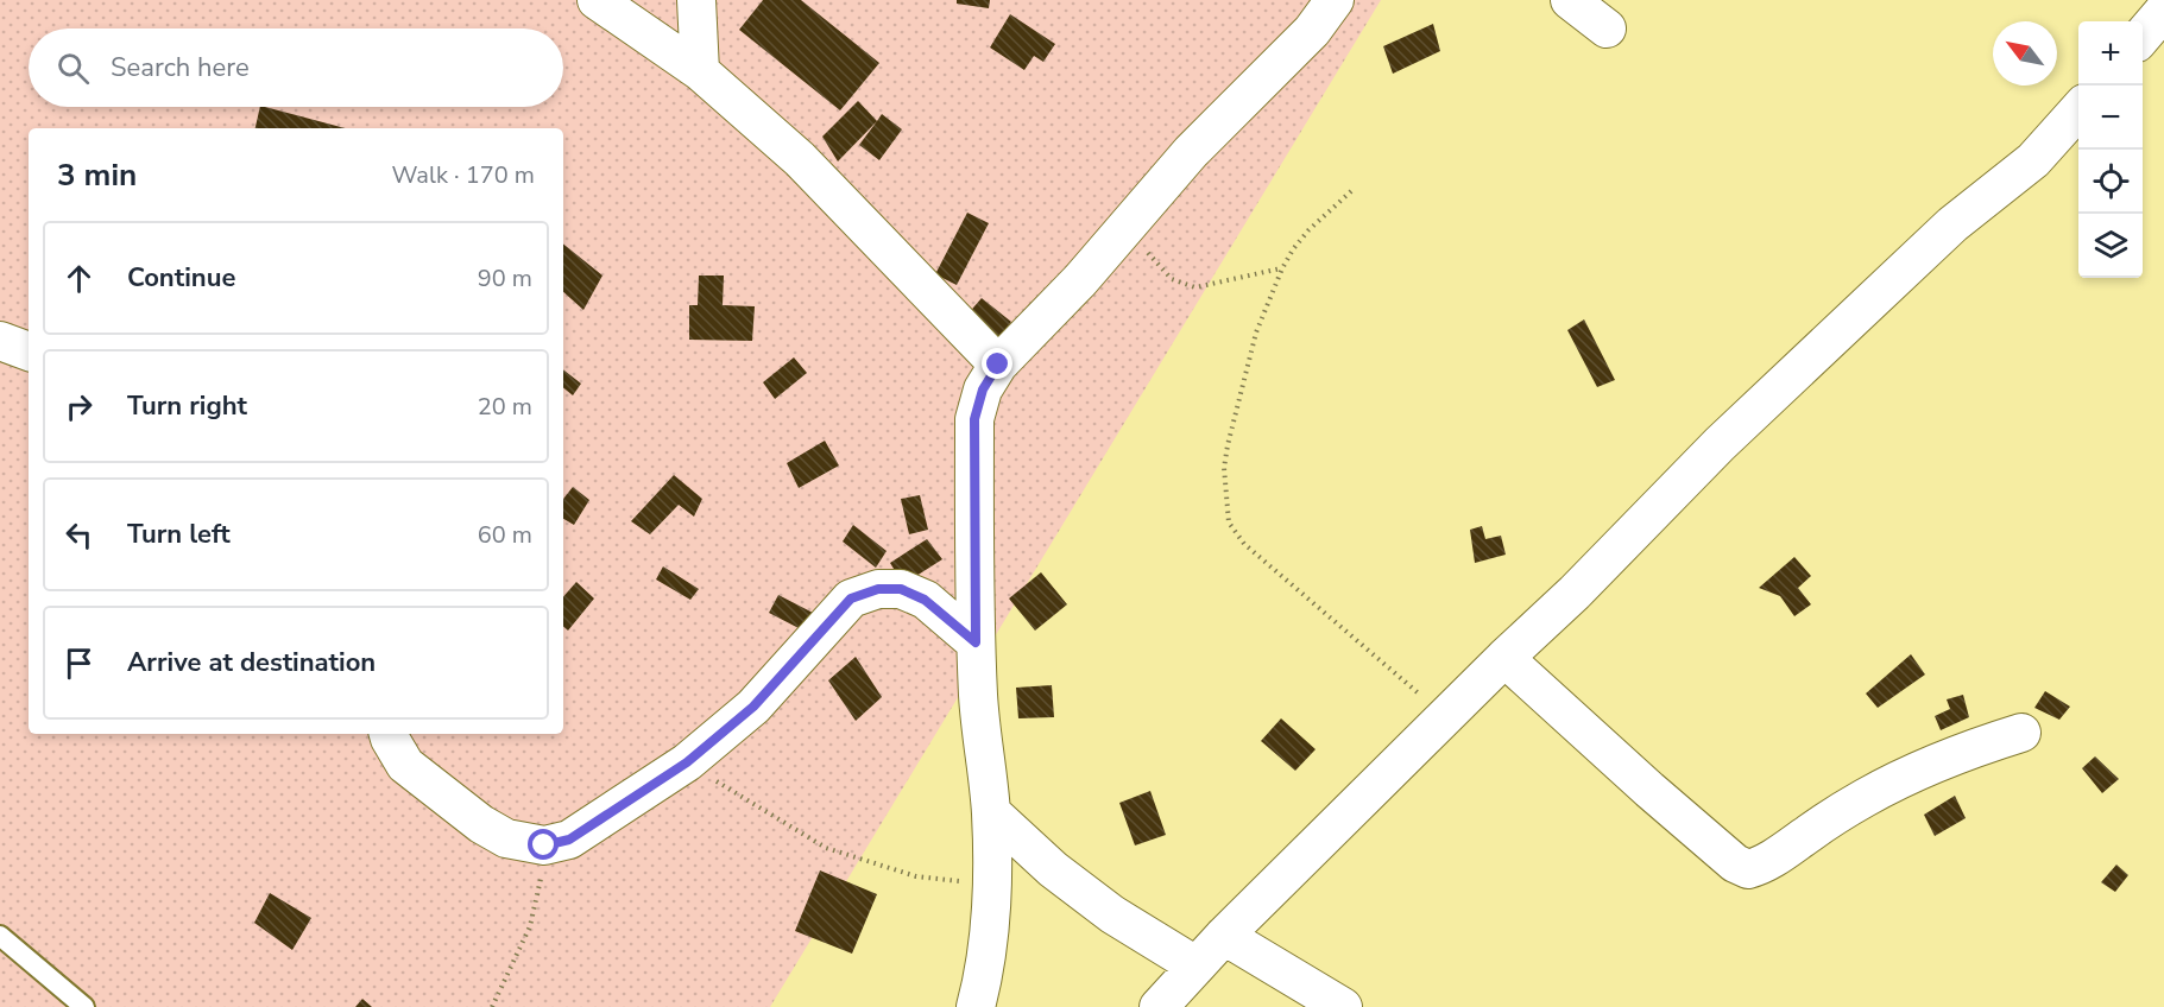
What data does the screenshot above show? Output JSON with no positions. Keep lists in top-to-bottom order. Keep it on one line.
{"north":"top left","page":{"map_buttons":["+","−"],"search":"Search here","heading":["3 min","Walk · 170 m"],"list":[["Continue","90 m"],["Turn right","20 m"],["Turn left","60 m"],"Arrive at destination"]}}
